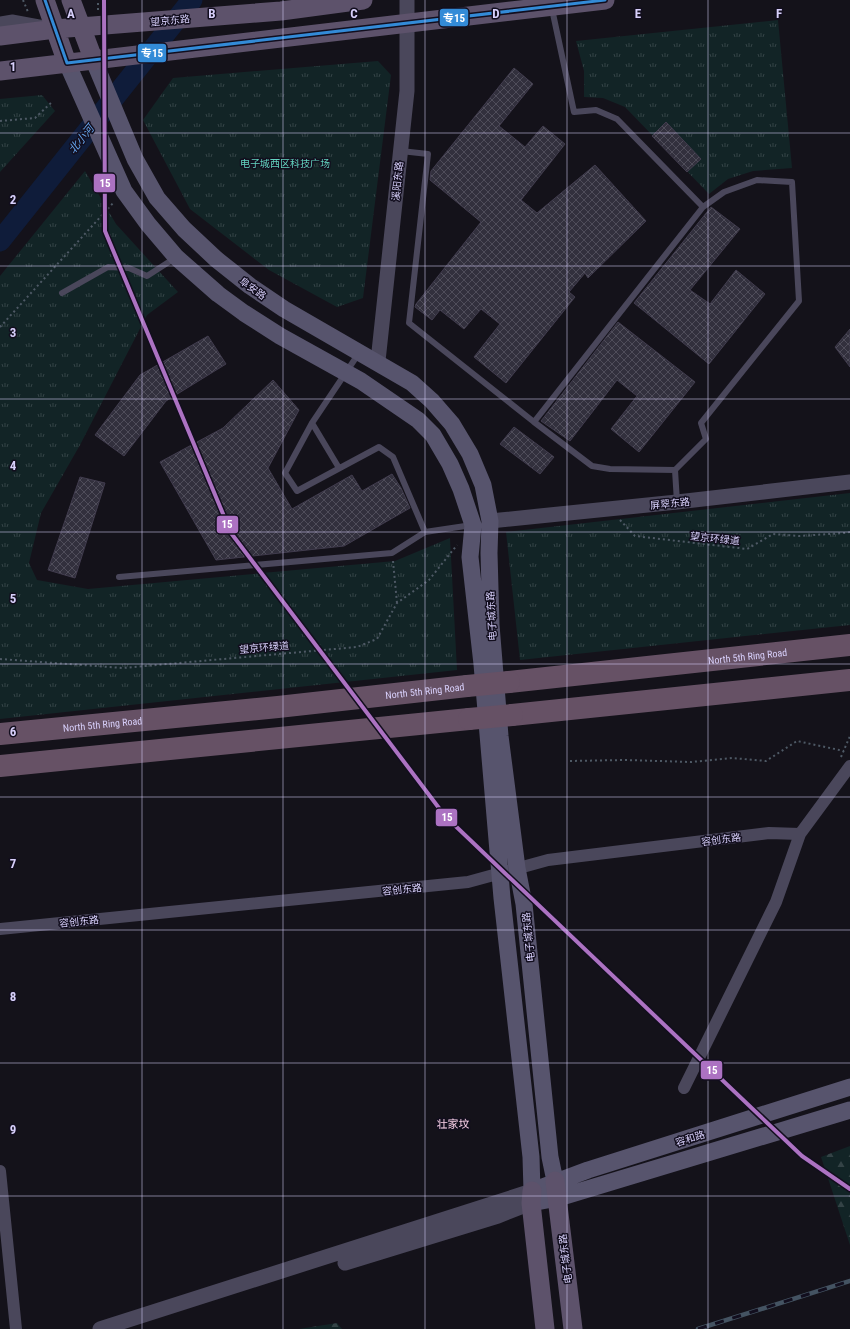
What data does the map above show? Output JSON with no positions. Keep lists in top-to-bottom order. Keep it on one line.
{"streets":{"highway":["North 5th Ring Road"],"main road":["望京东路","阜安路","电子城东路","容和路"],"street":["溪阳东路","屏翠东路","容创东路"],"path":["望京环绿道"]},"crossings":[["望京东路","阜安路"],["溪阳东路","阜安路"],["阜安路","屏翠东路"],["阜安路","电子城东路"],["屏翠东路","望京环绿道"],["屏翠东路","电子城东路"],["电子城东路","容创东路"],["电子城东路","容和路"]],"districts":["壮家坟"],"water":["北小河"],"parks":["电子城西区科技广场"],"lines":["transit line 15","transit line 专15"],"grid":{"columns":["A","B","C","D","E","F"],"rows":["1","2","3","4","5","6","7","8","9"]}}
